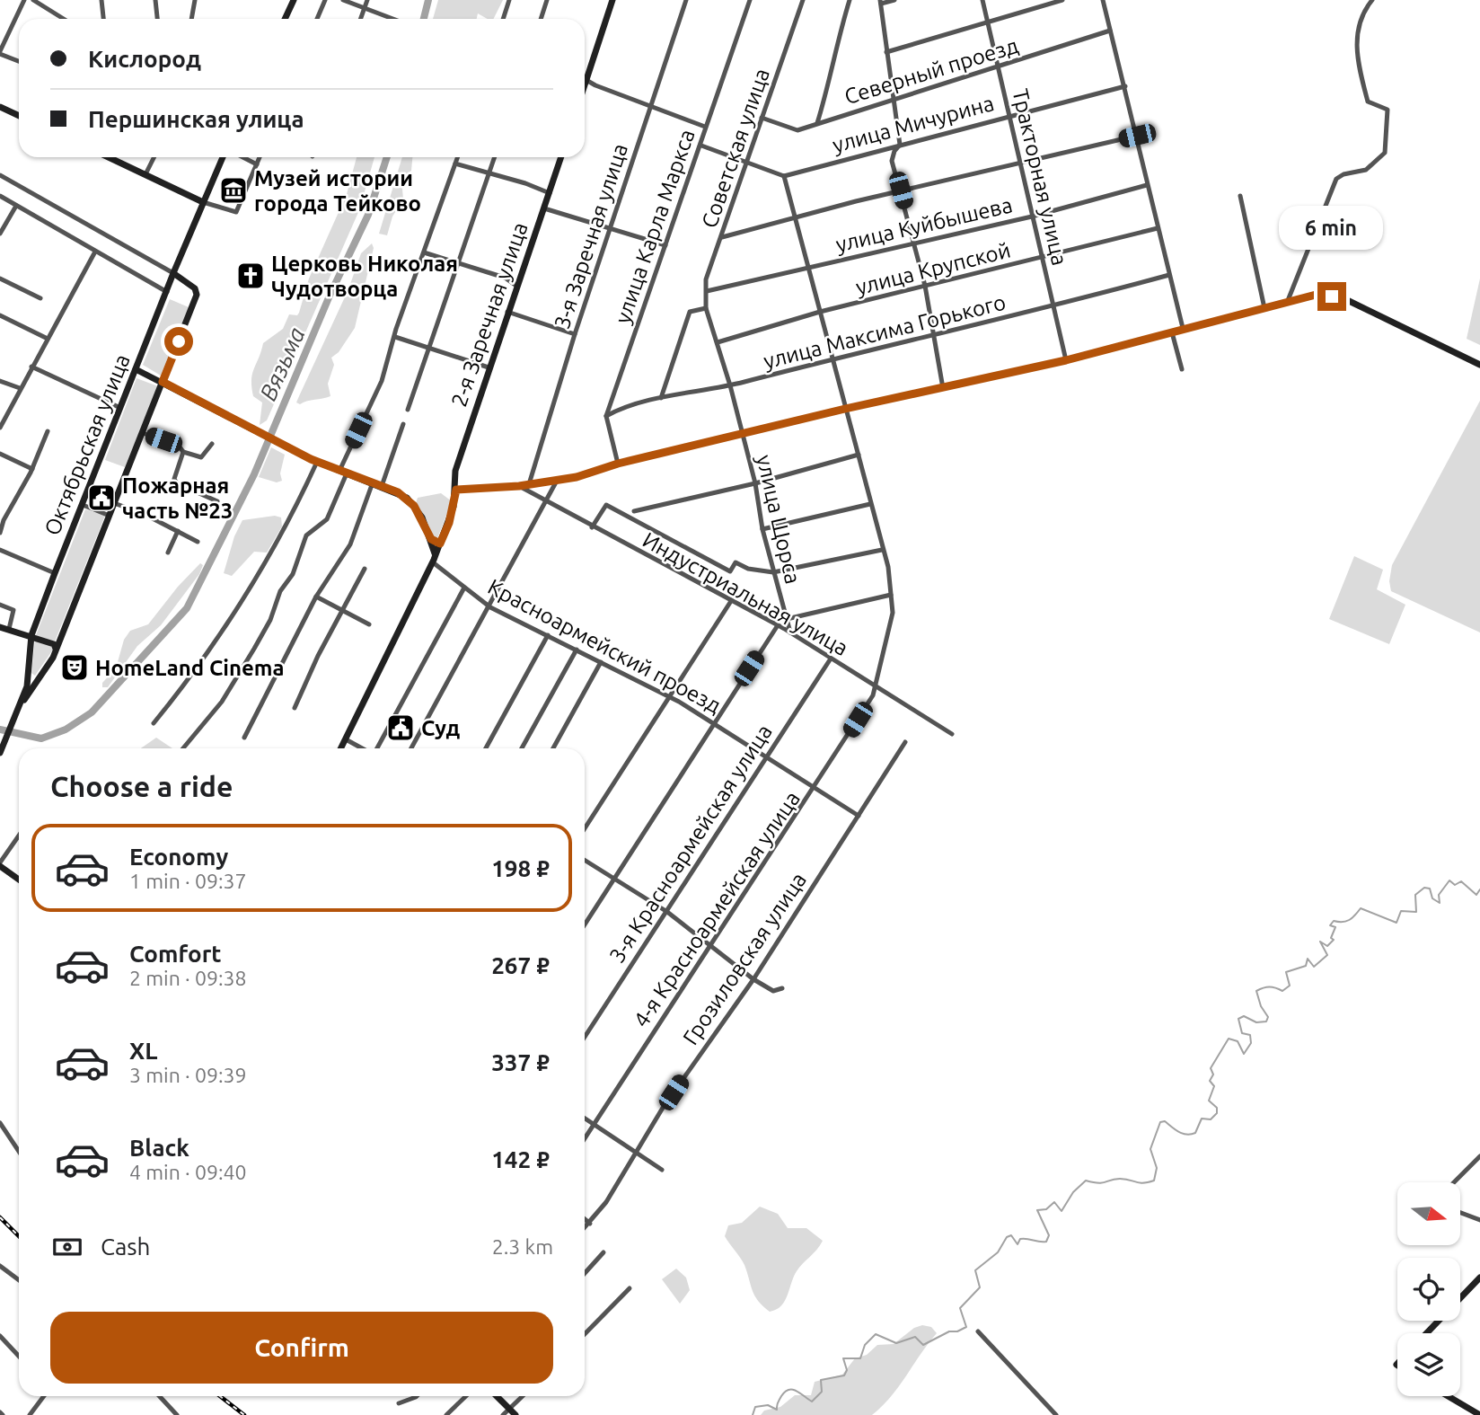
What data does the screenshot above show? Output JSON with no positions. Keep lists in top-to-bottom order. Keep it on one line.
{"streets":{"street":["Северный проезд","улица Мичурина","Советская улица","Тракторная улица","улица Куйбышева","улица Карла Маркса","3-я Заречная улица","улица Крупской","2-я Заречная улица","улица Максима Горького","Октябрьская улица","улица Щорса","Индустриальная улица","Красноармейский проезд","3-я Красноармейская улица","4-я Красноармейская улица","Грозиловская улица"]},"crossings":[["Северный проезд","Советская улица"],["Северный проезд","Тракторная улица"],["улица Мичурина","Тракторная улица"],["улица Мичурина","4-я Красноармейская улица"],["Советская улица","улица Куйбышева"],["Советская улица","улица Щорса"],["Тракторная улица","улица Куйбышева"],["Тракторная улица","улица Крупской"],["Тракторная улица","улица Максима Горького"],["улица Куйбышева","4-я Красноармейская улица"],["улица Карла Маркса","улица Максима Горького"],["улица Крупской","улица Щорса"],["улица Крупской","4-я Красноармейская улица"],["2-я Заречная улица","Красноармейский проезд"],["улица Максима Горького","улица Щорса"],["улица Максима Горького","4-я Красноармейская улица"],["улица Щорса","Индустриальная улица"],["Индустриальная улица","3-я Красноармейская улица"],["Индустриальная улица","4-я Красноармейская улица"],["Красноармейский проезд","3-я Красноармейская улица"],["Красноармейский проезд","4-я Красноармейская улица"],["Красноармейский проезд","Грозиловская улица"]],"water":["Вязьма"],"places":{"museum":["Музей истории города Тейково"],"church":["Церковь Николая Чудотворца"],"public building":["Пожарная часть №23","Суд"],"theatre":["HomeLand Cinema"]},"north":"right","page":{"banner":["Кислород","Першинская улица"],"bubble":"6 min","heading":"Choose a ride","list":[{"name":"Economy","note":"1 min · 09:37","value":"198 ₽"},{"name":"Comfort","note":"2 min · 09:38","value":"267 ₽"},{"name":"XL","note":"3 min · 09:39","value":"337 ₽"},{"name":"Black","note":"4 min · 09:40","value":"142 ₽"}],"pay":["Cash","2.3 km"],"buttons":"Confirm"}}
